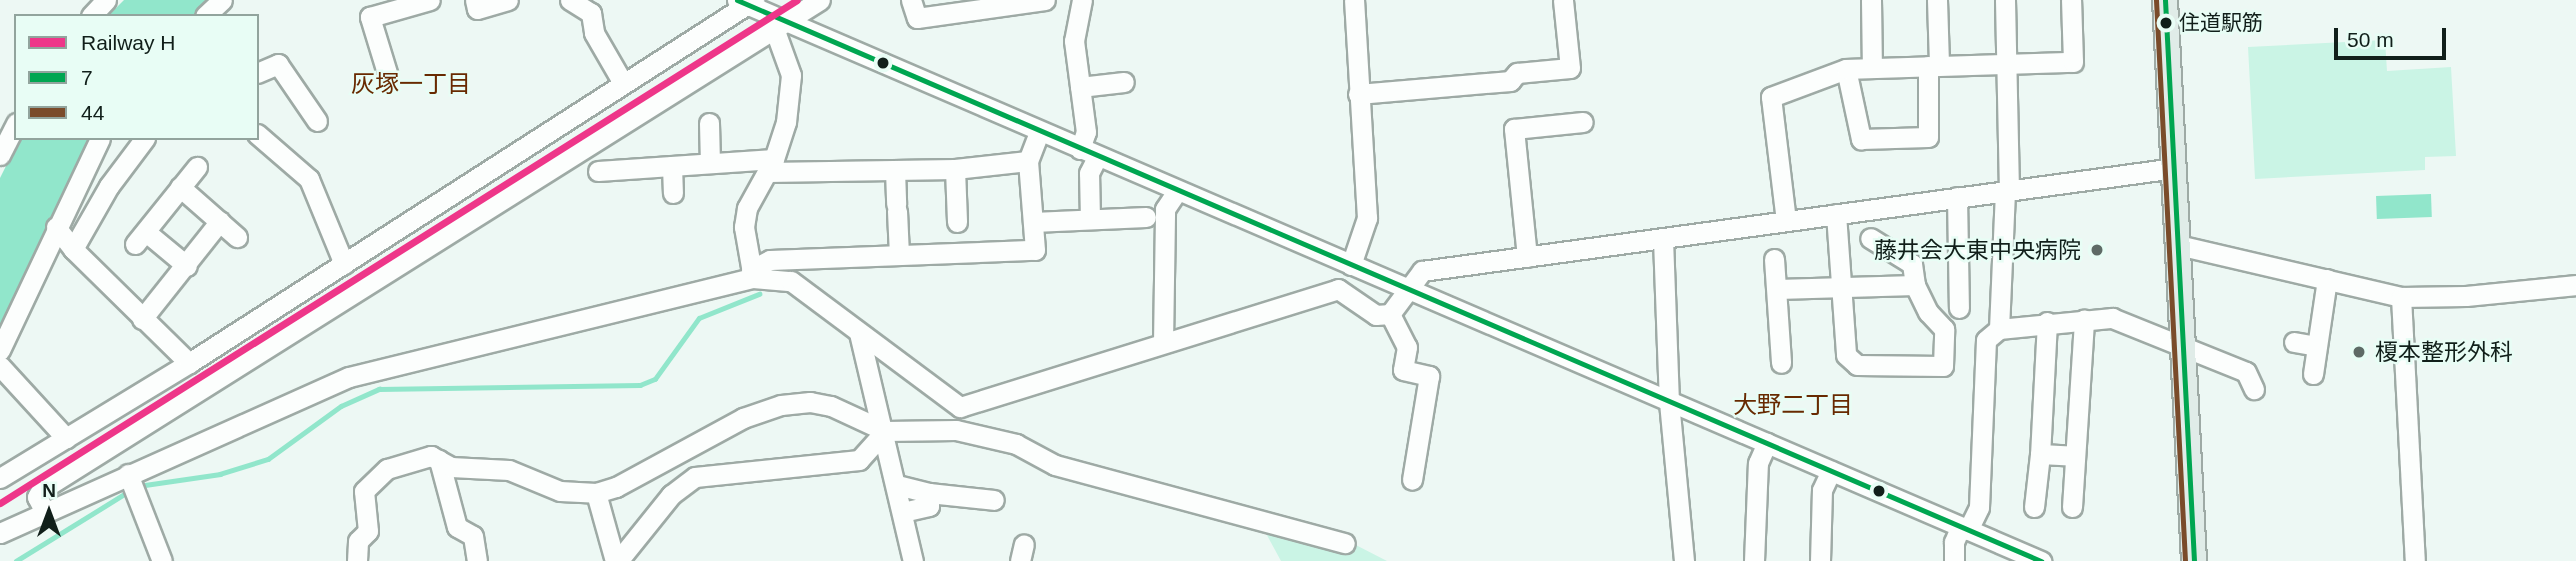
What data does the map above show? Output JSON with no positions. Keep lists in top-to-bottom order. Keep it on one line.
{"districts":["灰塚一丁目","大野二丁目"],"places":["住道駅筋","藤井会大東中央病院","榎本整形外科"],"lines":["rail line H","transit line 7","transit line 44"],"legend":["Railway H","7","44"],"scale_bar":"50 m","north":"top"}
